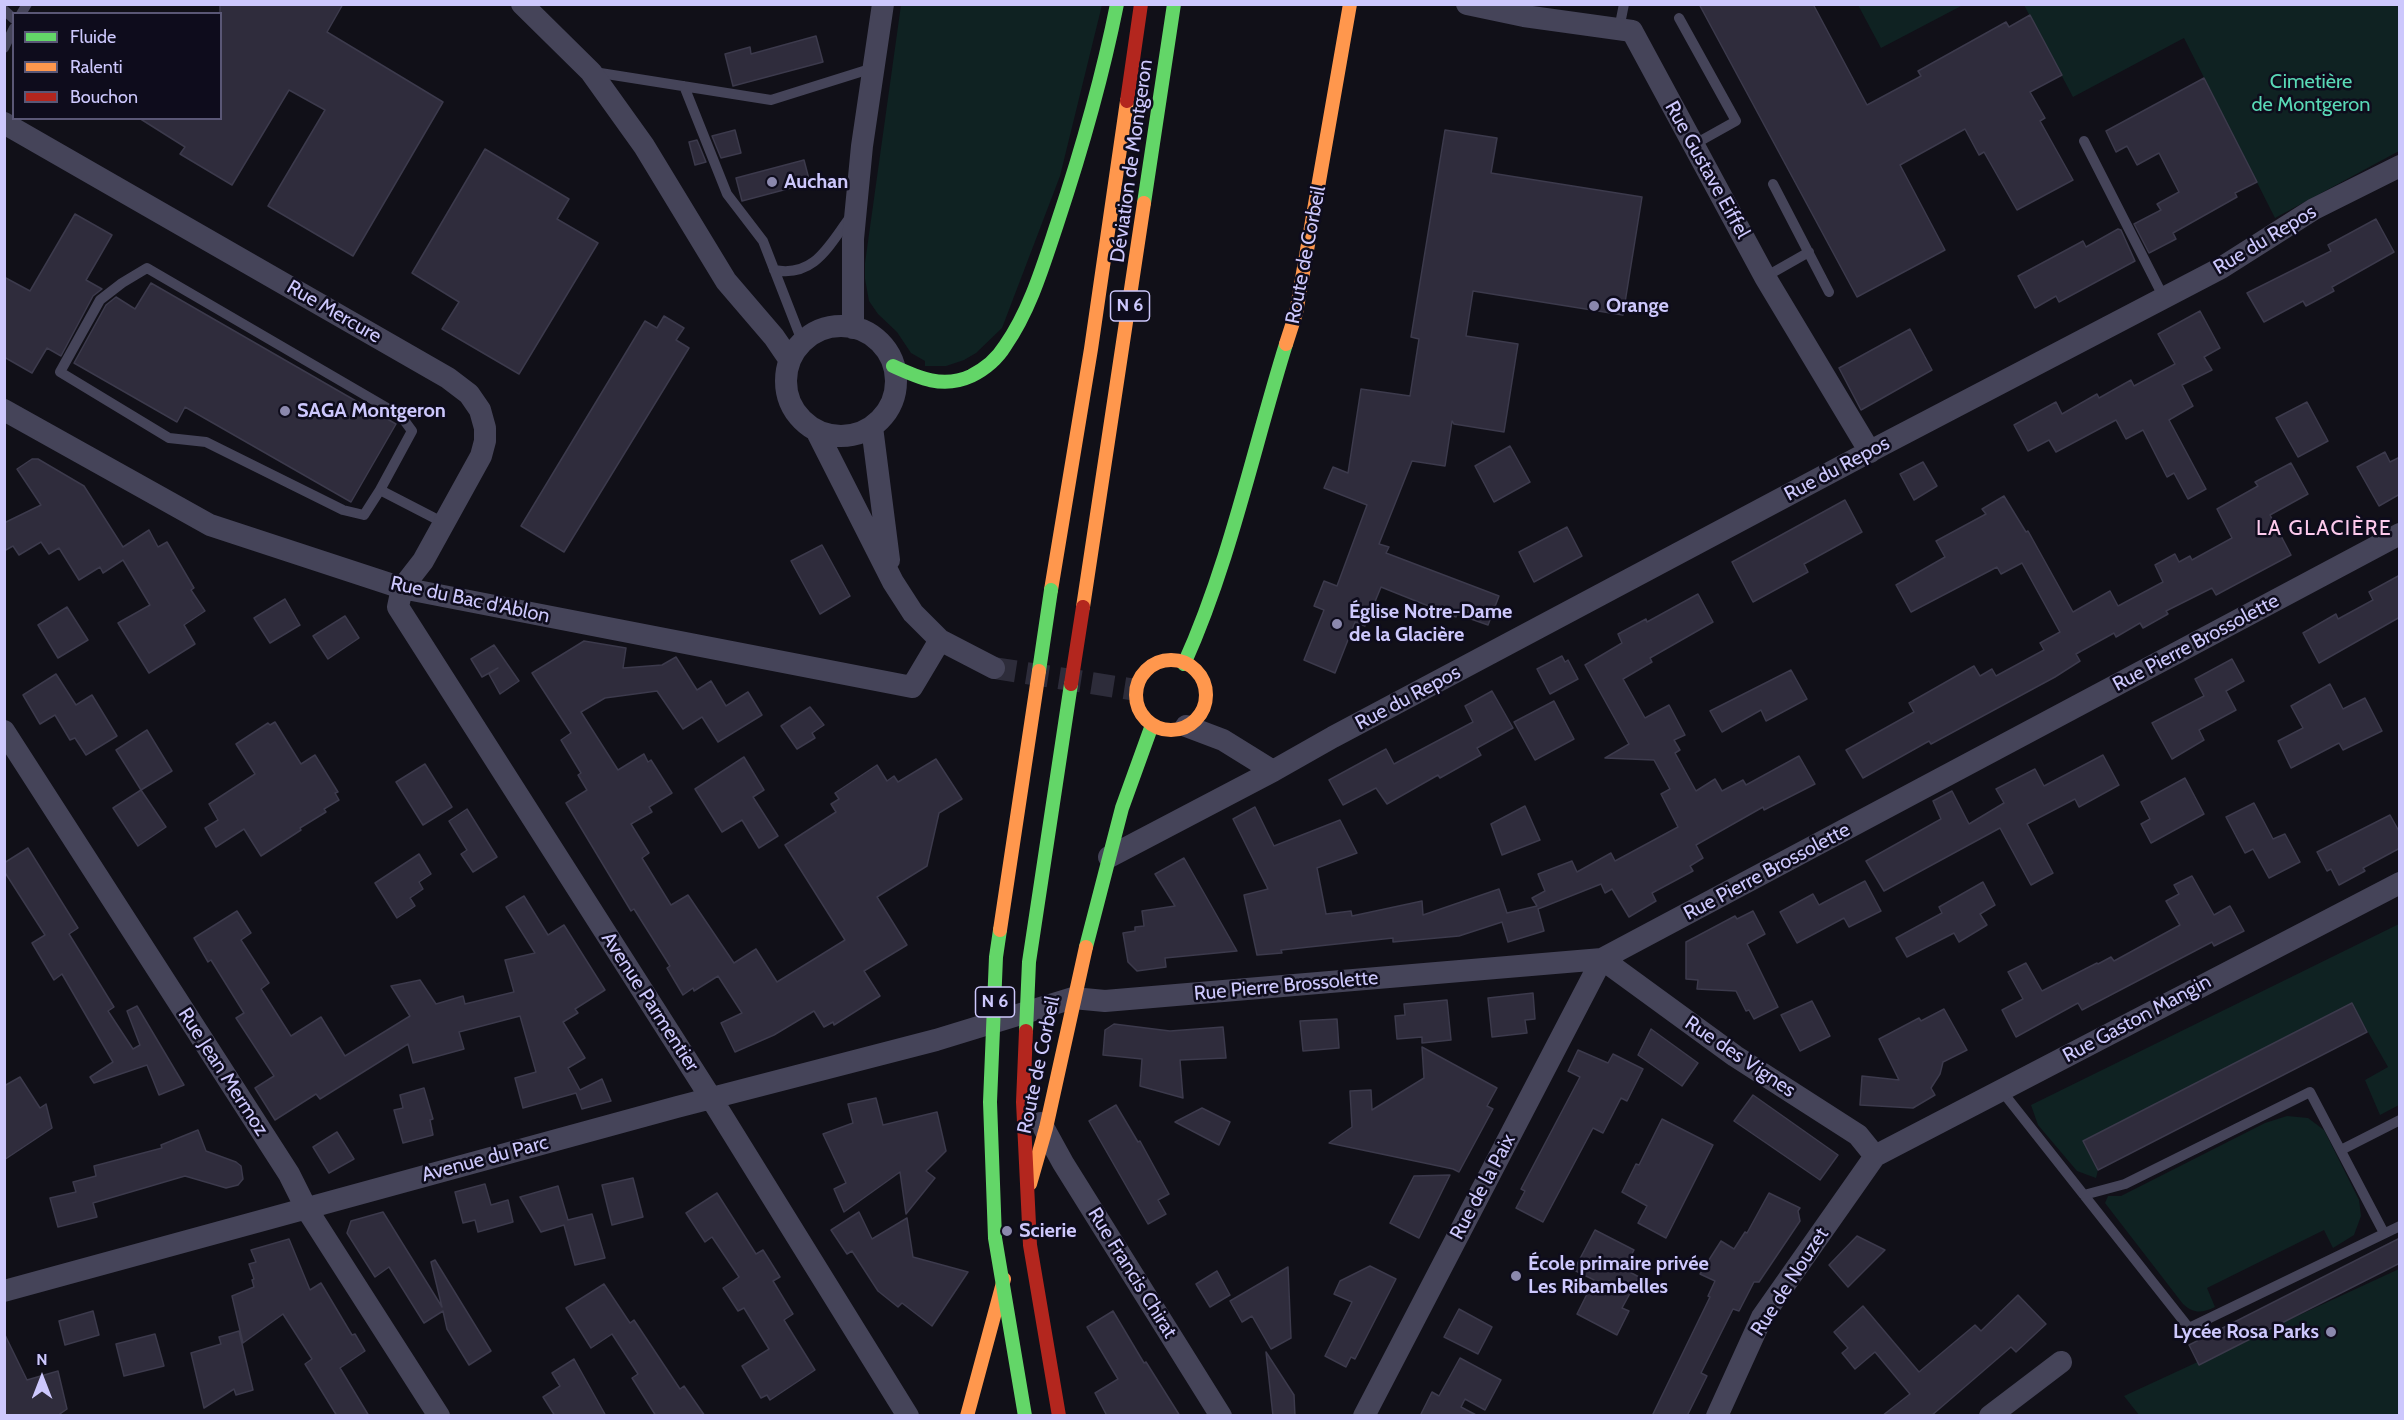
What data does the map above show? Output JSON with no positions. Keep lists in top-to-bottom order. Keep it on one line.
{"streets":{"main road":["Déviation de Montgeron","Route de Corbeil","N 6"],"street":["Rue Gustave Eiffel","Rue du Repos","Rue Mercure","Rue du Bac d'Ablon","Rue Pierre Brossolette","Avenue Parmentier","Rue Gaston Mangin","Rue des Vignes","Rue Jean Mermoz","Avenue du Parc","Rue de la Paix","Rue Francis Chirat","Rue de Nouzet"]},"crossings":[["Rue Gustave Eiffel","Rue du Repos"],["Rue du Repos","Route de Corbeil"],["Route de Corbeil","Rue Pierre Brossolette"],["Route de Corbeil","Avenue du Parc"],["Route de Corbeil","Rue Francis Chirat"],["Rue Mercure","Rue du Bac d'Ablon"],["Rue Mercure","Avenue Parmentier"],["Rue du Bac d'Ablon","Avenue Parmentier"],["Rue Pierre Brossolette","Rue des Vignes"],["Rue Pierre Brossolette","Avenue du Parc"],["Rue Pierre Brossolette","Rue de la Paix"],["Avenue Parmentier","Avenue du Parc"],["Rue Gaston Mangin","Rue des Vignes"],["Rue Gaston Mangin","Rue de Nouzet"],["Rue des Vignes","Rue de la Paix"],["Rue des Vignes","Rue de Nouzet"],["Rue Jean Mermoz","Avenue du Parc"]],"districts":["LA GLACIÈRE"],"parks":["Cimetière de Montgeron"],"places":["Auchan","Orange","SAGA Montgeron","Église Notre-Dame de la Glacière","Scierie","École primaire privée Les Ribambelles","Lycée Rosa Parks"],"legend":["Fluide","Ralenti","Bouchon"],"north":"top"}
